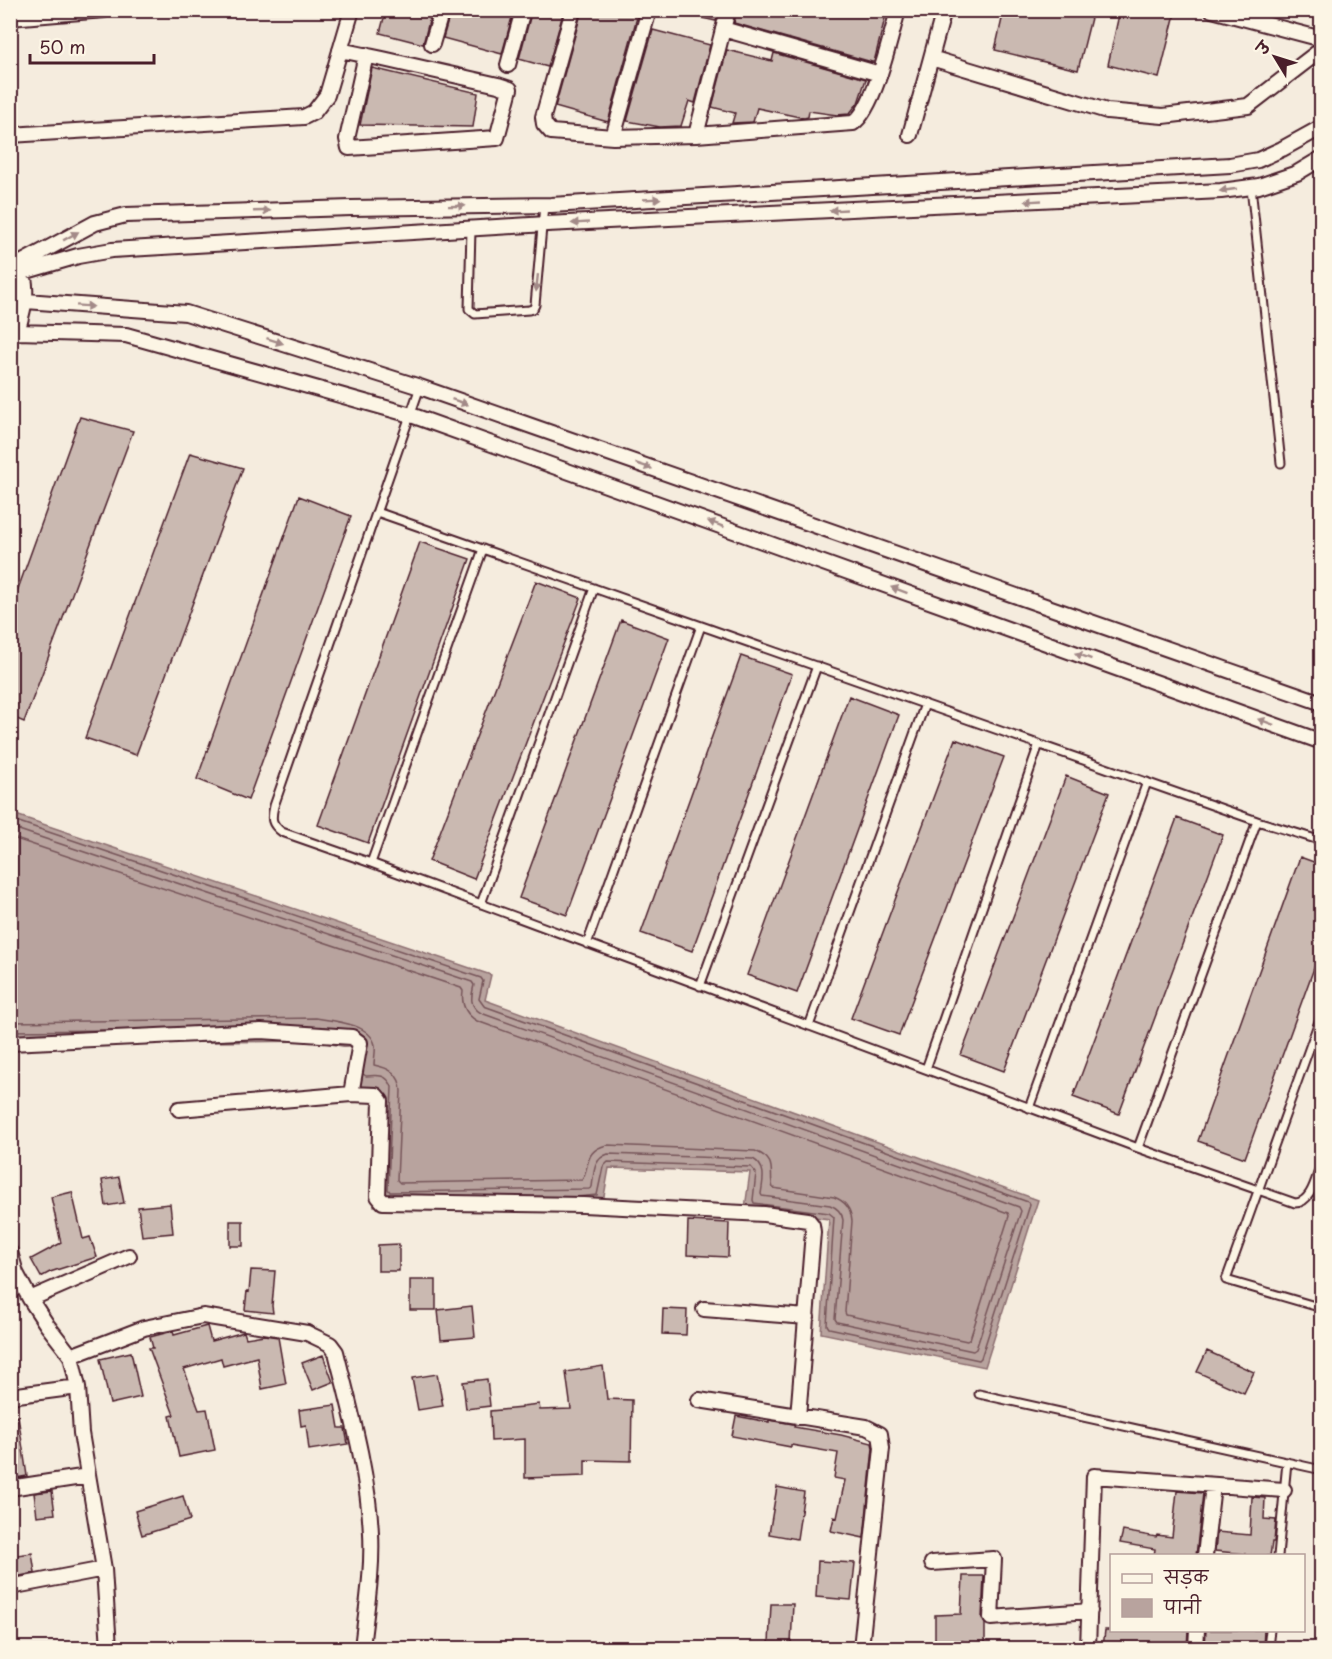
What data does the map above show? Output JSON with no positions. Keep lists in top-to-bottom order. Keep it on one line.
{"legend":["सड़क","पानी"],"scale_bar":"50 m","north":"top left"}
